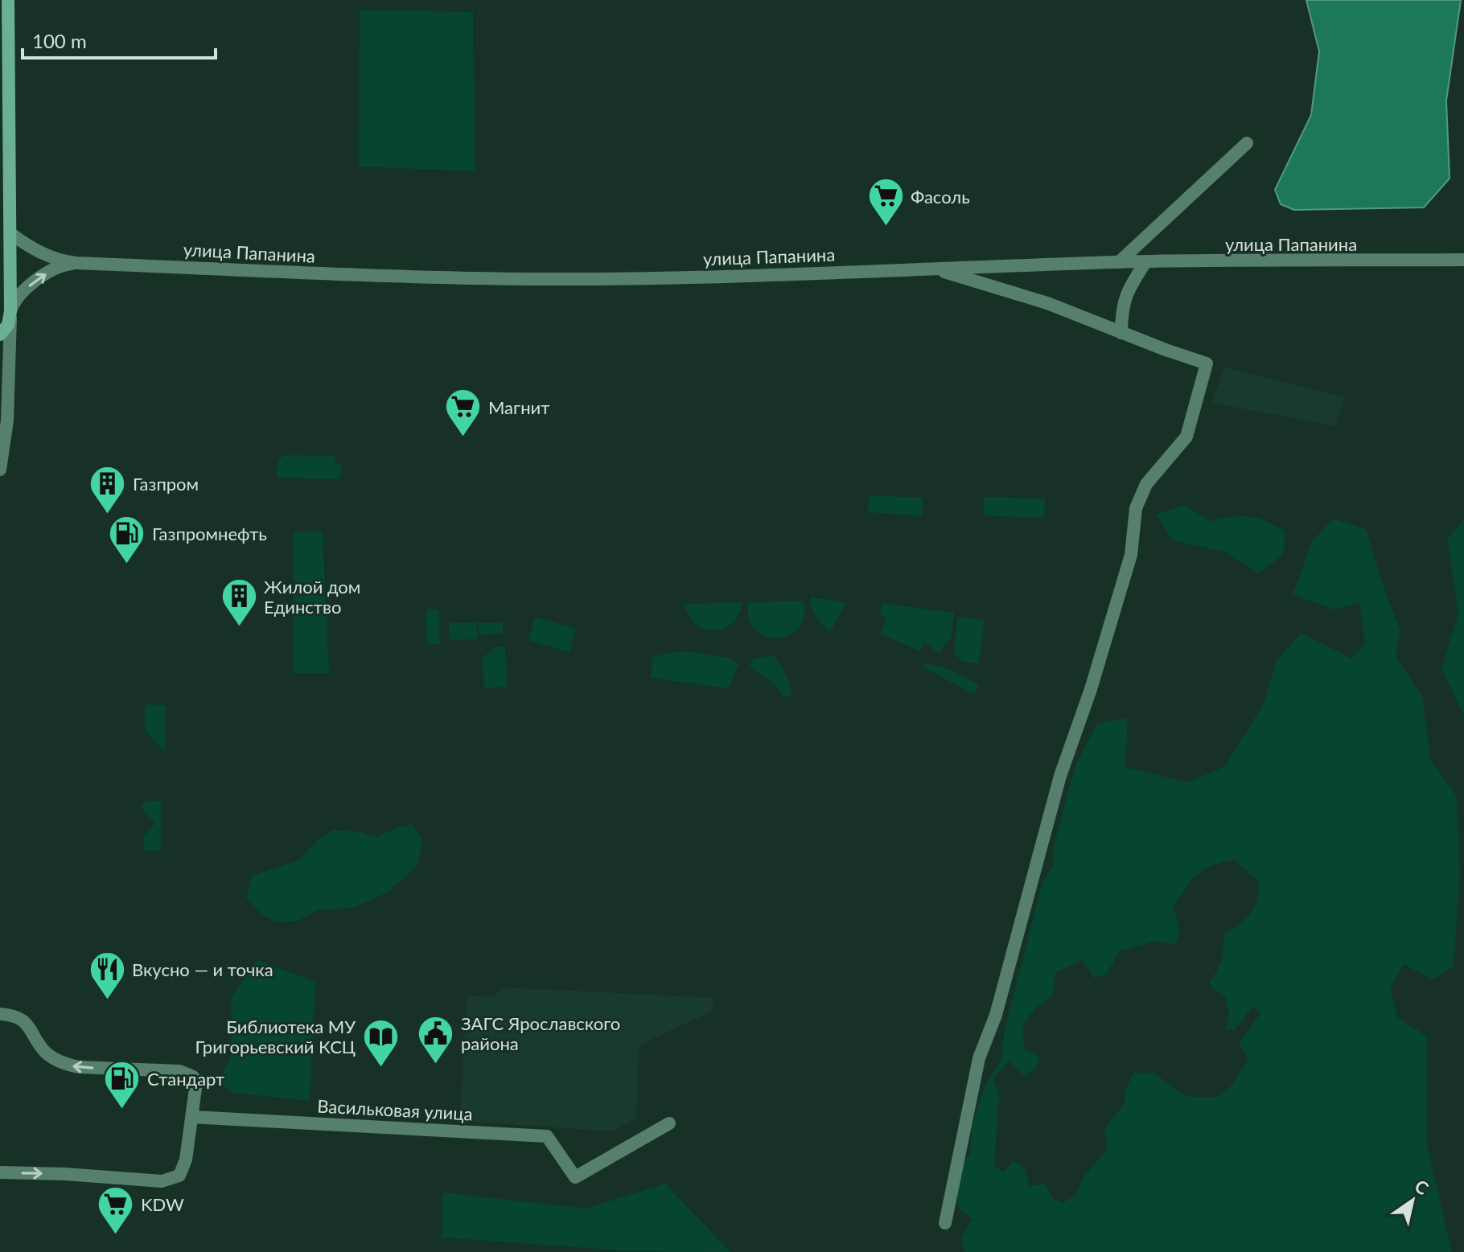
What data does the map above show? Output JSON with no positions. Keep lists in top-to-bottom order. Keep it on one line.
{"streets":{"street":["улица Папанина","Васильковая улица"]},"places":{"supermarket":["Фасоль","Магнит","KDW"],"building":["Газпром","Жилой дом Единство"],"fuel station":["Газпромнефть","Стандарт"],"restaurant":["Вкусно — и точка"],"public building":["ЗАГС Ярославского района"],"library":["Библиотека МУ Григорьевский КСЦ"]},"scale_bar":"100 m","north":"top right"}
